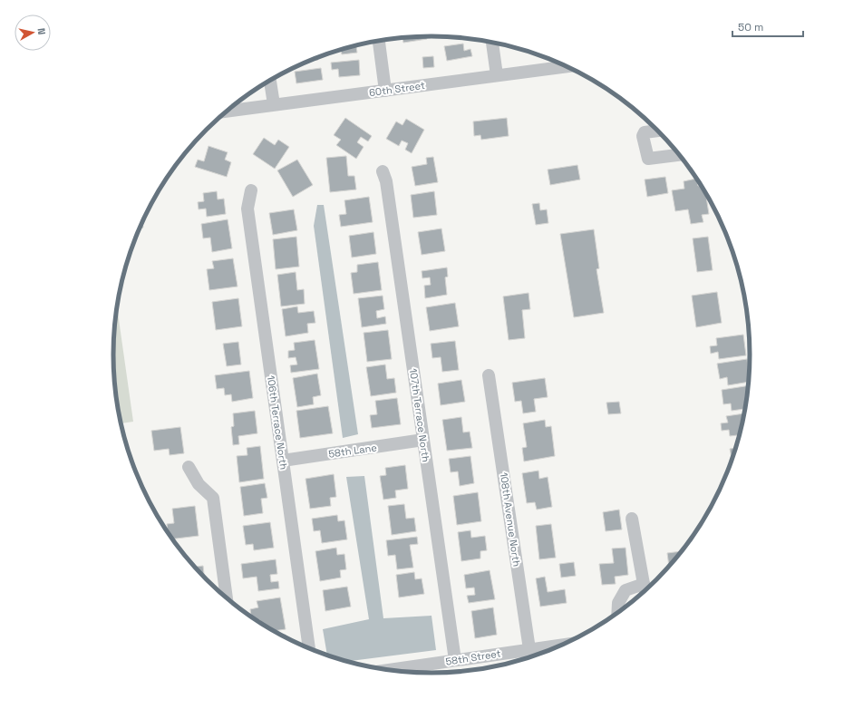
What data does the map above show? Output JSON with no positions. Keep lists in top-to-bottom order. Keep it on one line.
{"streets":{"street":["60th Street","107th Terrace North","106th Terrace North","58th Lane","108th Avenue North","58th Street"]},"crossings":[["107th Terrace North","58th Lane"],["107th Terrace North","58th Street"],["106th Terrace North","58th Lane"],["108th Avenue North","58th Street"]],"scale_bar":"50 m","north":"right"}
